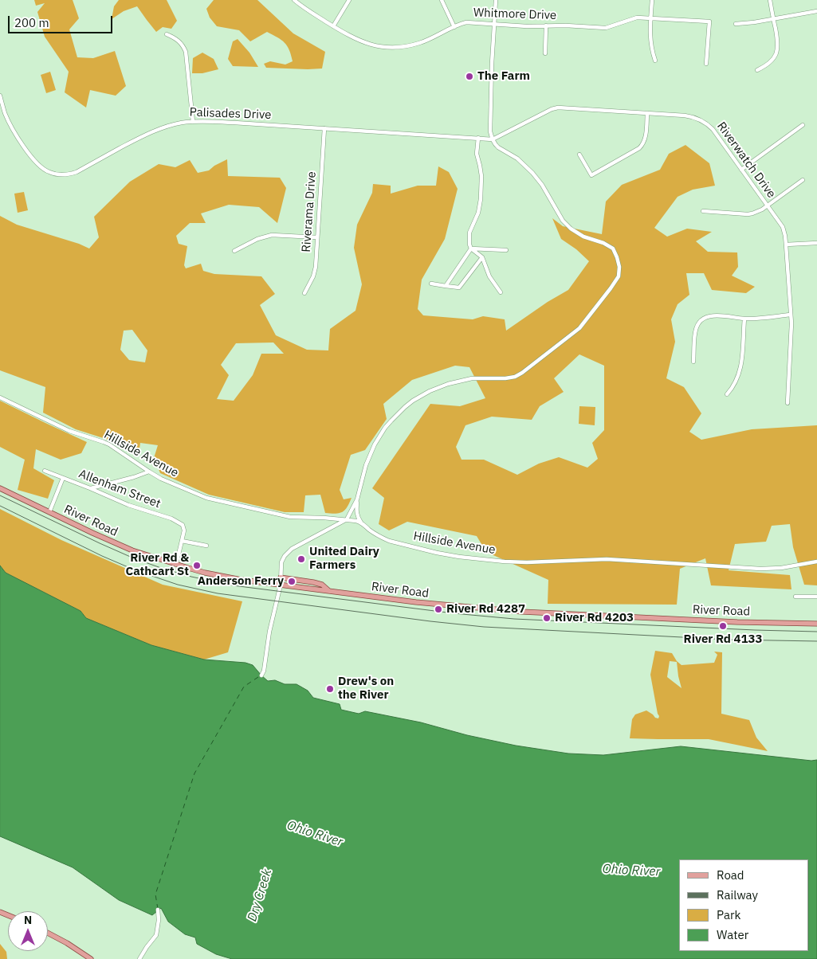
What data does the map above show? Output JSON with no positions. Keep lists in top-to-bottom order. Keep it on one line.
{"streets":{"main road":["River Road"],"street":["Whitmore Drive","Palisades Drive","Riverwatch Drive","Riverama Drive","Hillside Avenue","Allenham Street"]},"crossings":[["Palisades Drive","Riverwatch Drive"],["Palisades Drive","Riverama Drive"]],"water":["Ohio River","Dry Creek"],"places":["The Farm","United Dairy Farmers","River Rd & Cathcart St","Anderson Ferry","River Rd 4287","River Rd 4203","River Rd 4133","Drew's on the River"],"legend":["Road","Railway","Park","Water"],"scale_bar":"200 m","north":"top"}
